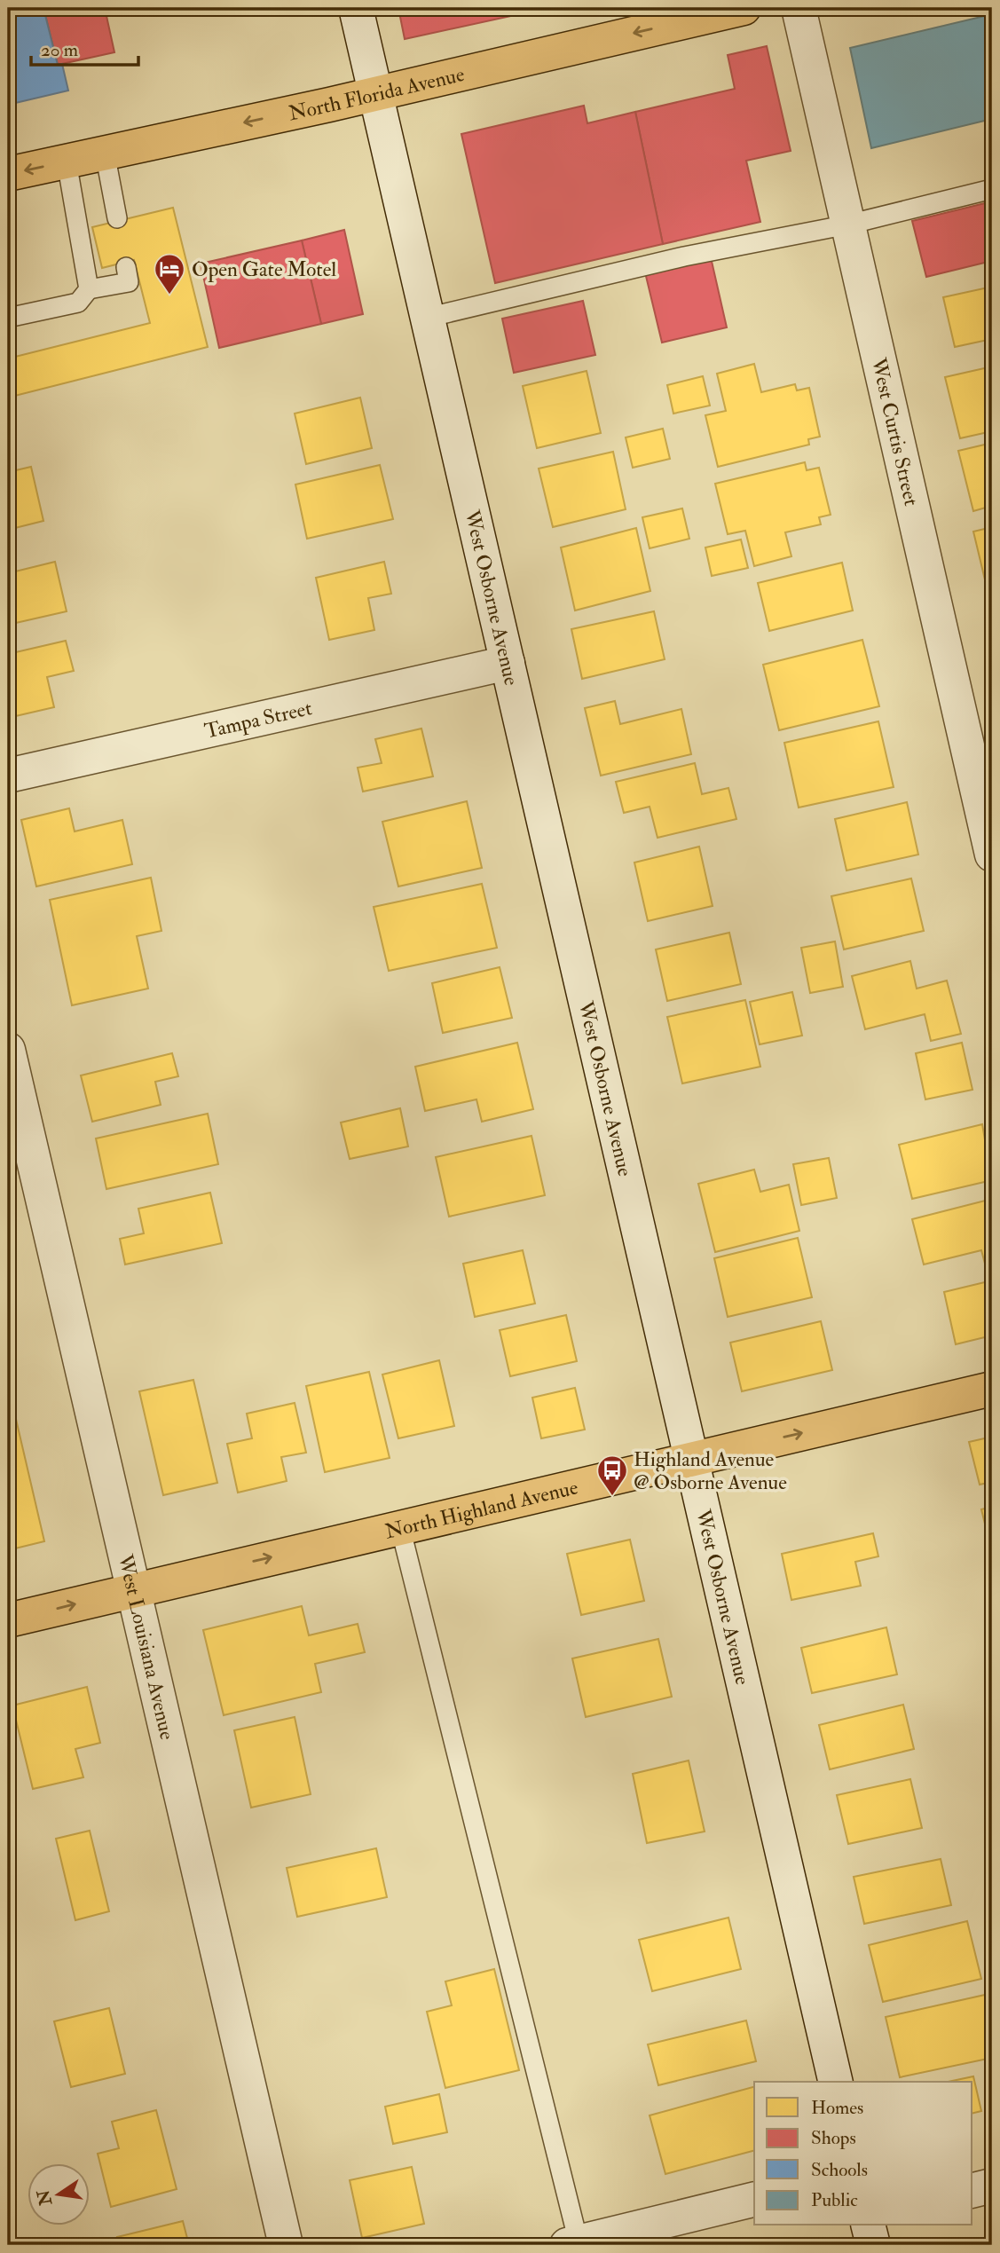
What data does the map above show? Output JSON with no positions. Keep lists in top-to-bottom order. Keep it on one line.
{"streets":{"main road":["North Florida Avenue","North Highland Avenue"],"street":["West Curtis Street","West Osborne Avenue","Tampa Street","West Louisiana Avenue"]},"crossings":[["North Florida Avenue","West Osborne Avenue"],["West Osborne Avenue","Tampa Street"],["West Osborne Avenue","North Highland Avenue"],["North Highland Avenue","West Louisiana Avenue"]],"one_way":["North Florida Avenue","North Highland Avenue"],"places":{"hotel":["Open Gate Motel"],"bus stop":["Highland Avenue @ Osborne Avenue"]},"legend":["Homes","Shops","Schools","Public"],"scale_bar":"20 m","north":"left"}
